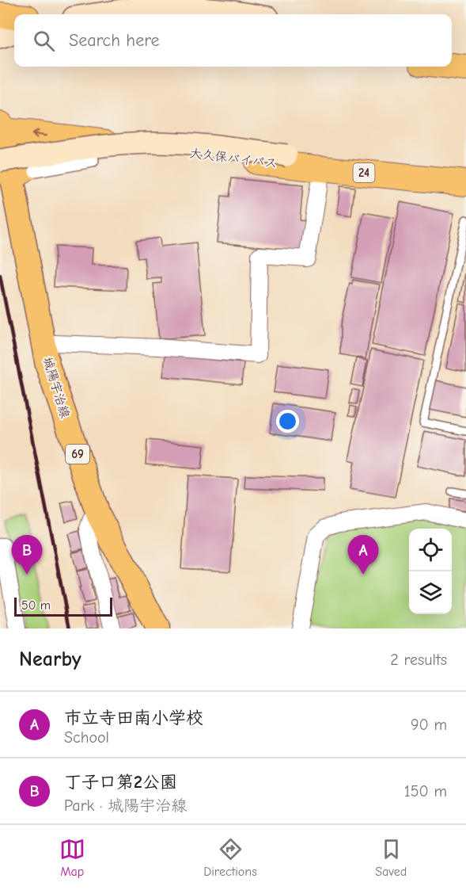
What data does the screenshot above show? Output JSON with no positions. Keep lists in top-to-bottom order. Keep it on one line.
{"streets":{"highway":["大久保バイパス","24"],"main road":["城陽宇治線","69"]},"crossings":[["大久保バイパス","城陽宇治線"]],"scale_bar":"50 m","page":{"search":"Search here","pins":["A","B"],"scale":"50 m","heading":["Nearby","2 results"],"list":[{"mark":"A","name":"市立寺田南小学校","note":"School","value":"90 m"},{"mark":"B","name":"丁子口第2公園","note":"Park · 城陽宇治線","value":"150 m"}],"nav":["Map","Directions","Saved"]}}
